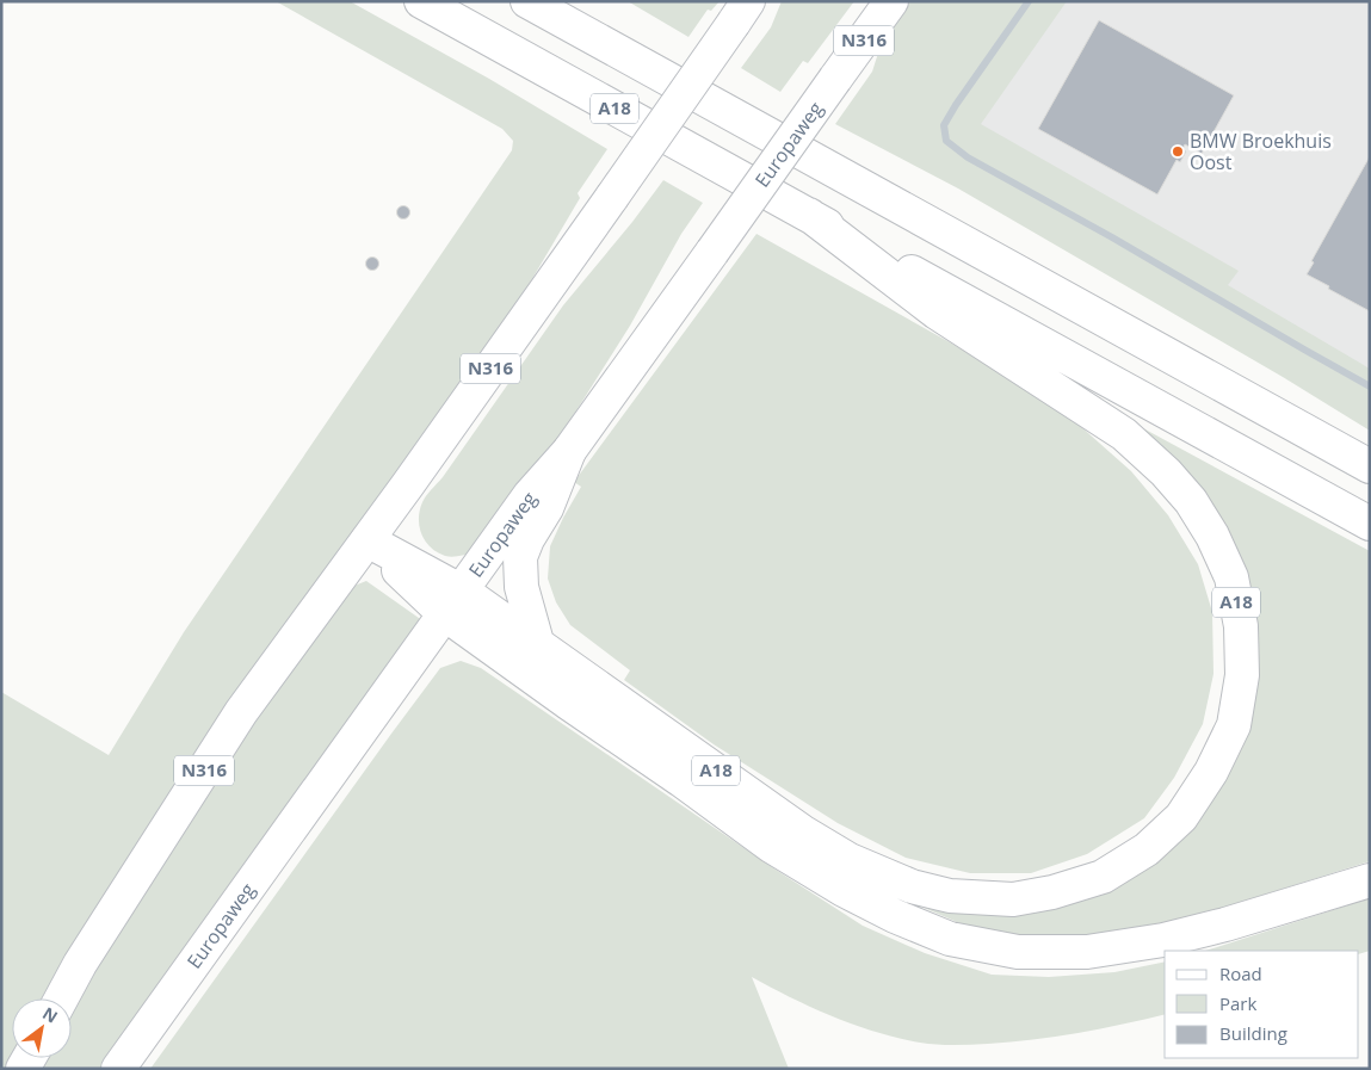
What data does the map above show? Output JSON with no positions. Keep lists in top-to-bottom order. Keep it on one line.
{"streets":{"main road":["N316","A18","Europaweg"]},"crossings":[["N316","A18"],["A18","Europaweg"]],"places":["BMW Broekhuis Oost"],"legend":["Road","Park","Building"],"north":"top right"}
